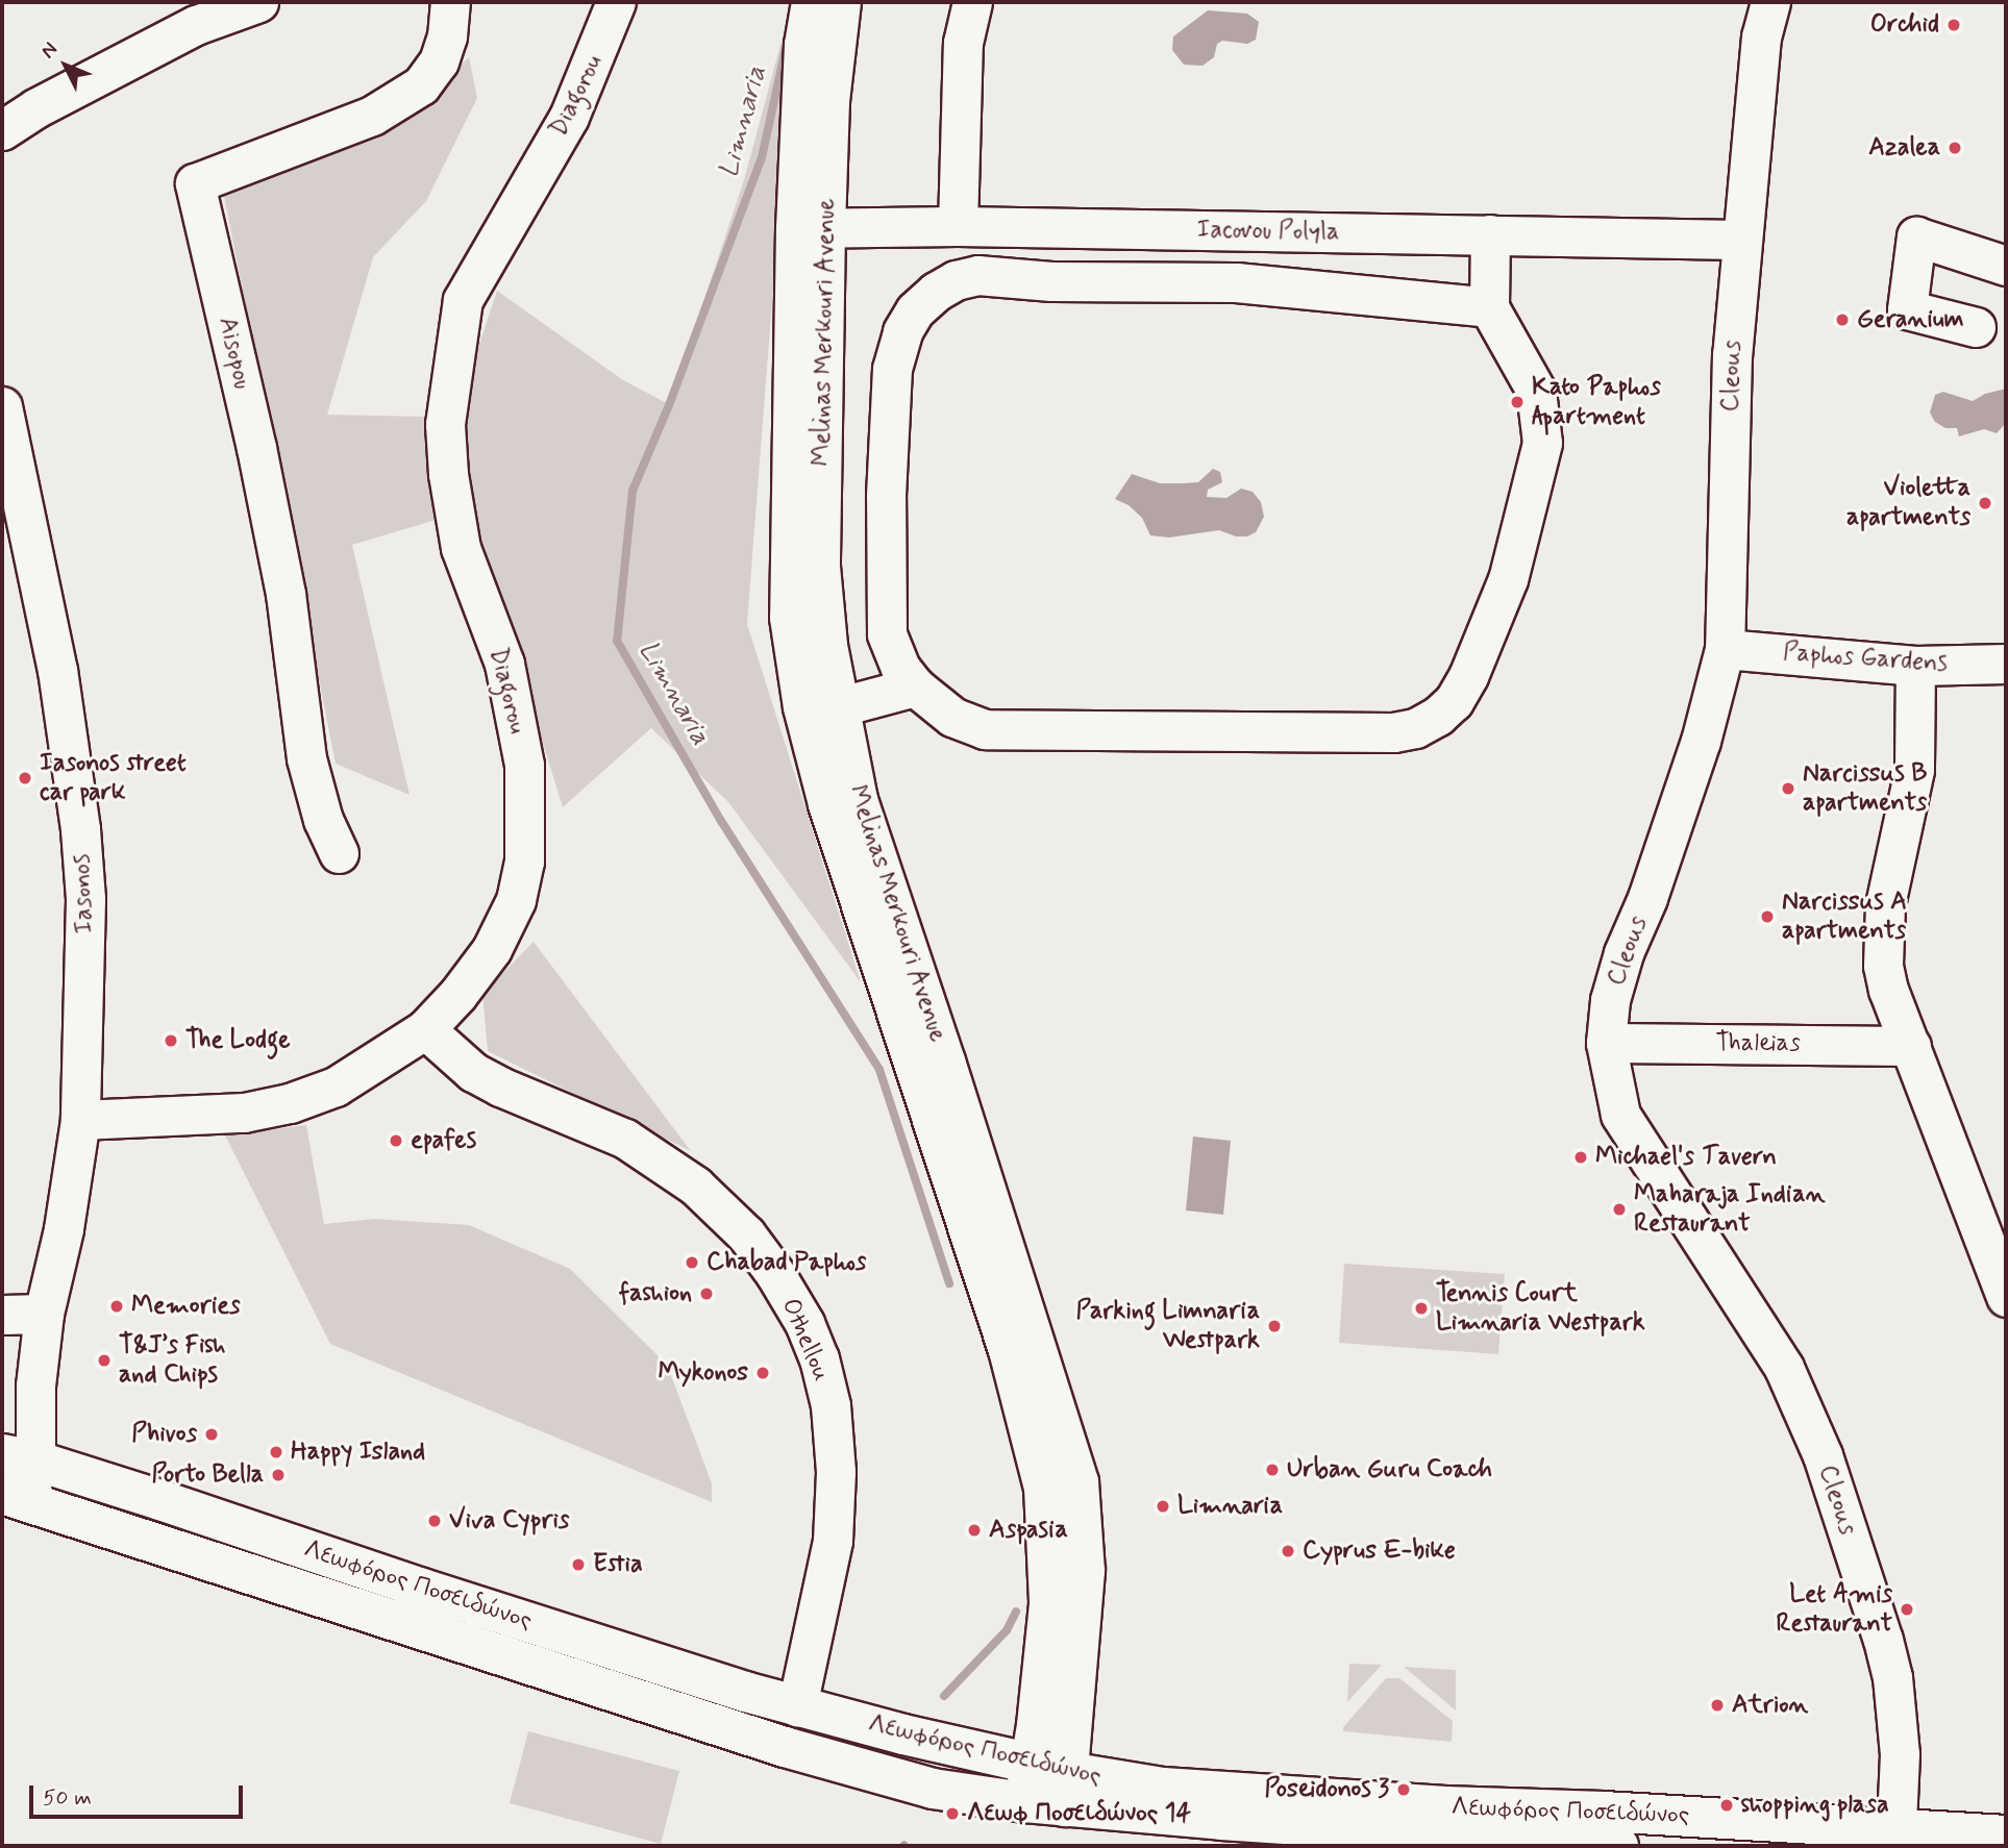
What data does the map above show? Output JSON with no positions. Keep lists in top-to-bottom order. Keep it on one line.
{"streets":{"main road":["Melinas Merkouri Avenue","Λεωφόρος Ποσειδώνος"],"street":["Diagorou","Iacovou Polyla","Aisopou","Cleous","Paphos Gardens","Iasonos","Thaleias","Othellou"]},"crossings":[["Diagorou","Iasonos"],["Diagorou","Othellou"],["Iacovou Polyla","Melinas Merkouri Avenue"],["Iacovou Polyla","Cleous"],["Melinas Merkouri Avenue","Λεωφόρος Ποσειδώνος"],["Cleous","Paphos Gardens"],["Cleous","Thaleias"],["Cleous","Λεωφόρος Ποσειδώνος"],["Iasonos","Λεωφόρος Ποσειδώνος"],["Othellou","Λεωφόρος Ποσειδώνος"]],"water":["Limnaria"],"places":["Orchid","Azalea","Geranium","Kato Paphos Apartment","Violetta apartments","Iasonos street car park","Narcissus B apartments","Narcissus A apartments","The Lodge","epafes","Michael's Tavern","Maharaja Indian Restaurant","Chabad Paphos","fashion","Memories","Tennis Court Limnaria Westpark","Parking Limnaria Westpark","T&J’s Fish and Chips","Mykonos","Phivos","Happy Island","Urban Guru Coach","Porto Bella","Limnaria","Viva Cypris","Aspasia","Cyprus E-bike","Estia","Let Amis Restaurant","Atrion","Poseidonos 3","shopping plasa","Λεωφ Ποσειδώνος 14"],"scale_bar":"50 m","north":"top left"}
